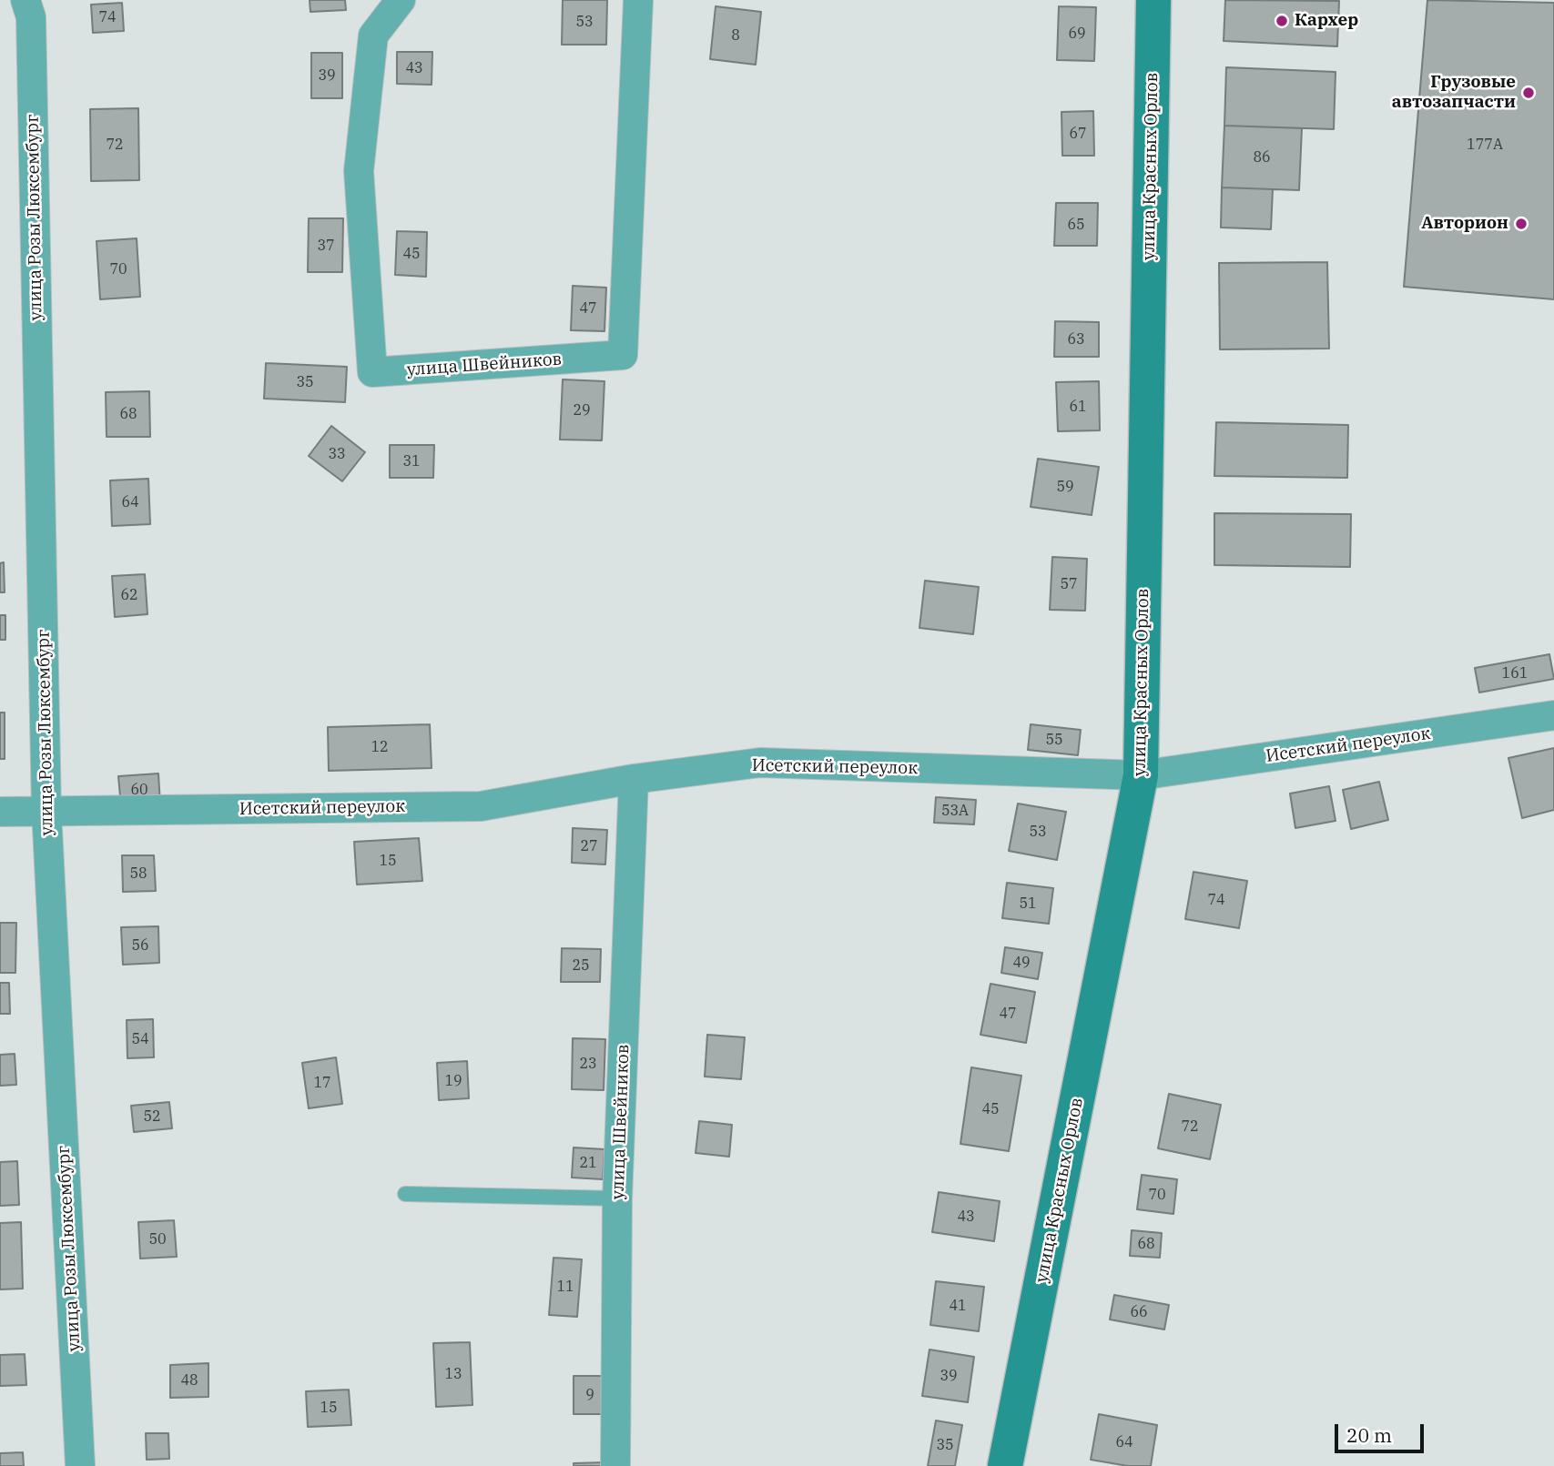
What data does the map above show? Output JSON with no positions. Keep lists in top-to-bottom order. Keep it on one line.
{"streets":{"street":["улица Красных Орлов","улица Розы Люксембург","улица Швейников","Исетский переулок"]},"crossings":[["улица Красных Орлов","Исетский переулок"],["улица Розы Люксембург","Исетский переулок"],["улица Швейников","Исетский переулок"]],"places":["Кархер","Грузовые автозапчасти","Авторион"],"house_numbers":["74","53","69","8","43","39","67","72","177А","86","65","37","45","70","47","63","35","61","29","68","33","31","59","64","57","62","161","55","12","60","53А","53","27","15","58","74","51","56","49","25","47","54","23","19","17","45","52","72","21","70","43","50","68","11","41","66","13","39","48","9","15","64","35"],"scale_bar":"20 m"}
